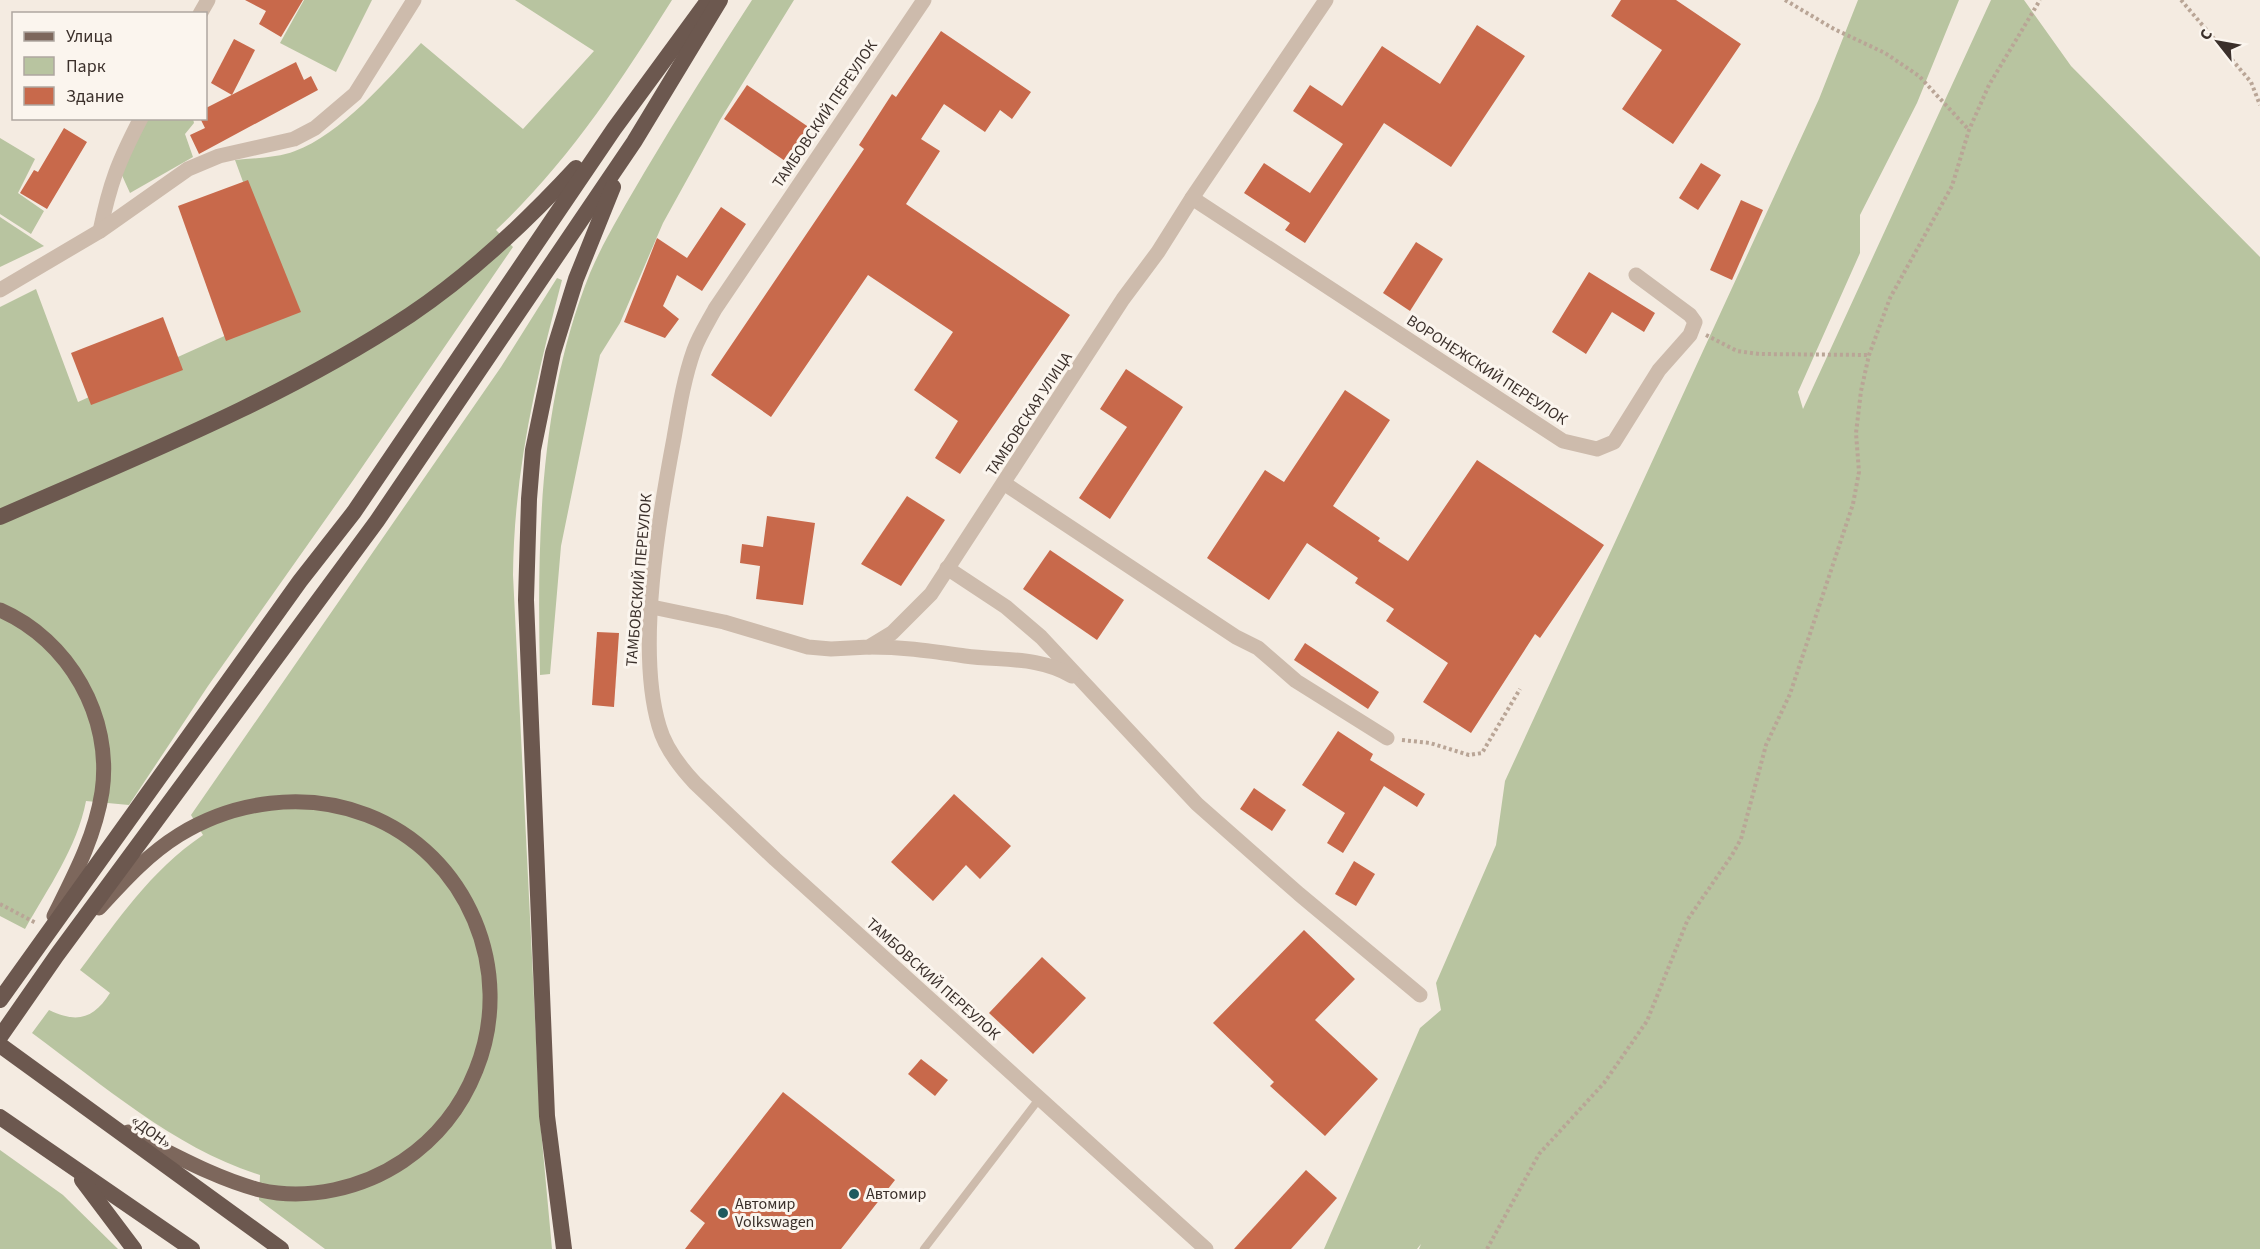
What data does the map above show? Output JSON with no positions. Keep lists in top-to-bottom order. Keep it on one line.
{"streets":{"highway":["«ДОН»"],"street":["ТАМБОВСКИЙ ПЕРЕУЛОК","ВОРОНЕЖСКИЙ ПЕРЕУЛОК","ТАМБОВСКАЯ УЛИЦА"]},"crossings":[["ВОРОНЕЖСКИЙ ПЕРЕУЛОК","ТАМБОВСКАЯ УЛИЦА"]],"places":["Автомир","Автомир Volkswagen"],"legend":["Улица","Парк","Здание"],"north":"top left"}
